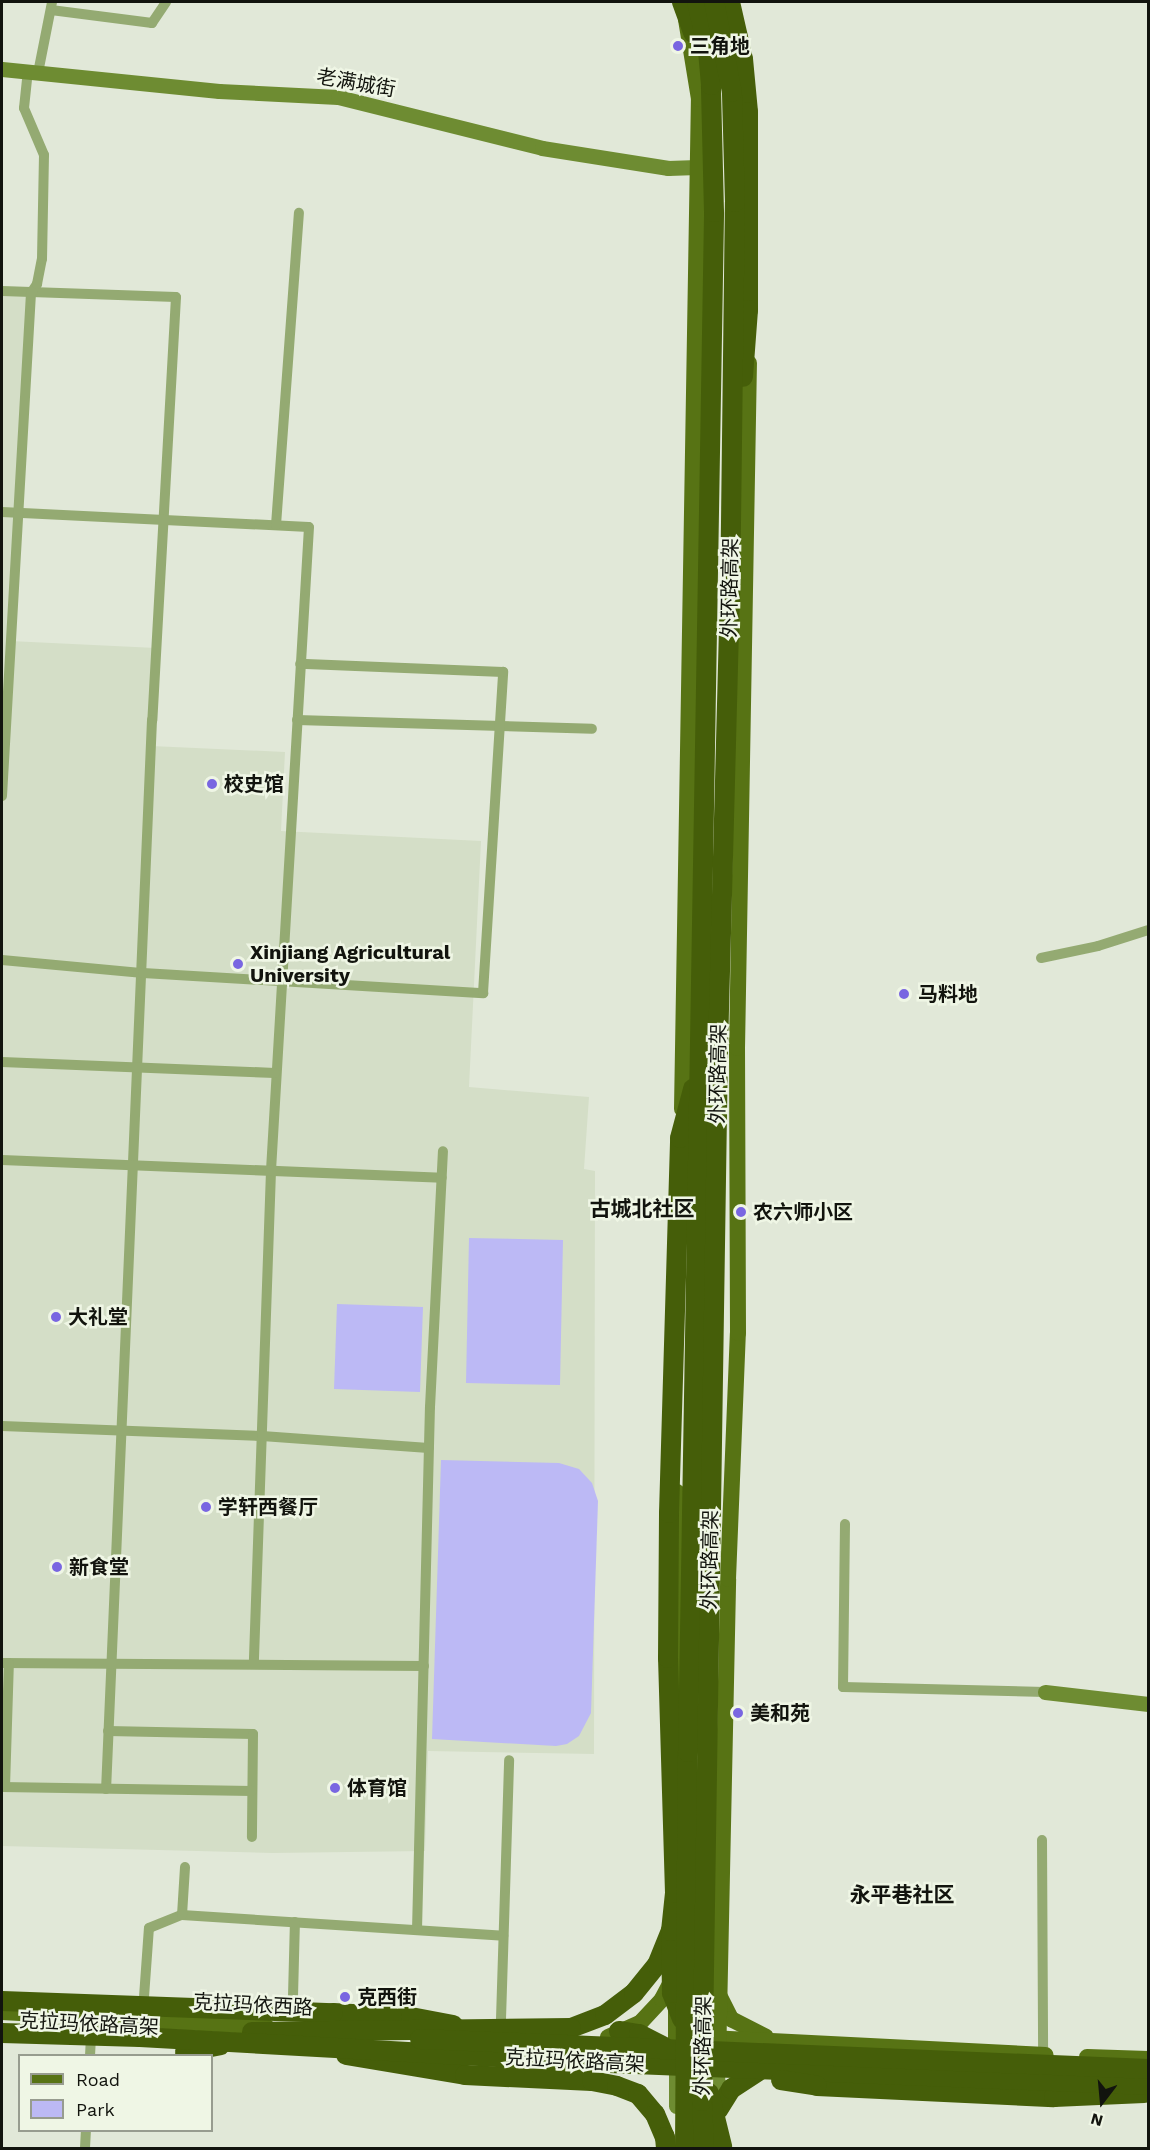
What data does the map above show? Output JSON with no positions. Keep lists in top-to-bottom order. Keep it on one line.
{"streets":{"highway":["外环路高架","克拉玛依路高架"],"main road":["克拉玛依西路"],"street":["老满城街"]},"crossings":[["克拉玛依西路","克拉玛依路高架"]],"districts":["古城北社区","永平巷社区"],"places":["三角地","校史馆","Xinjiang Agricultural University","马料地","农六师小区","大礼堂","学轩西餐厅","新食堂","美和苑","体育馆","克西街"],"legend":["Road","Park"],"north":"bottom"}
